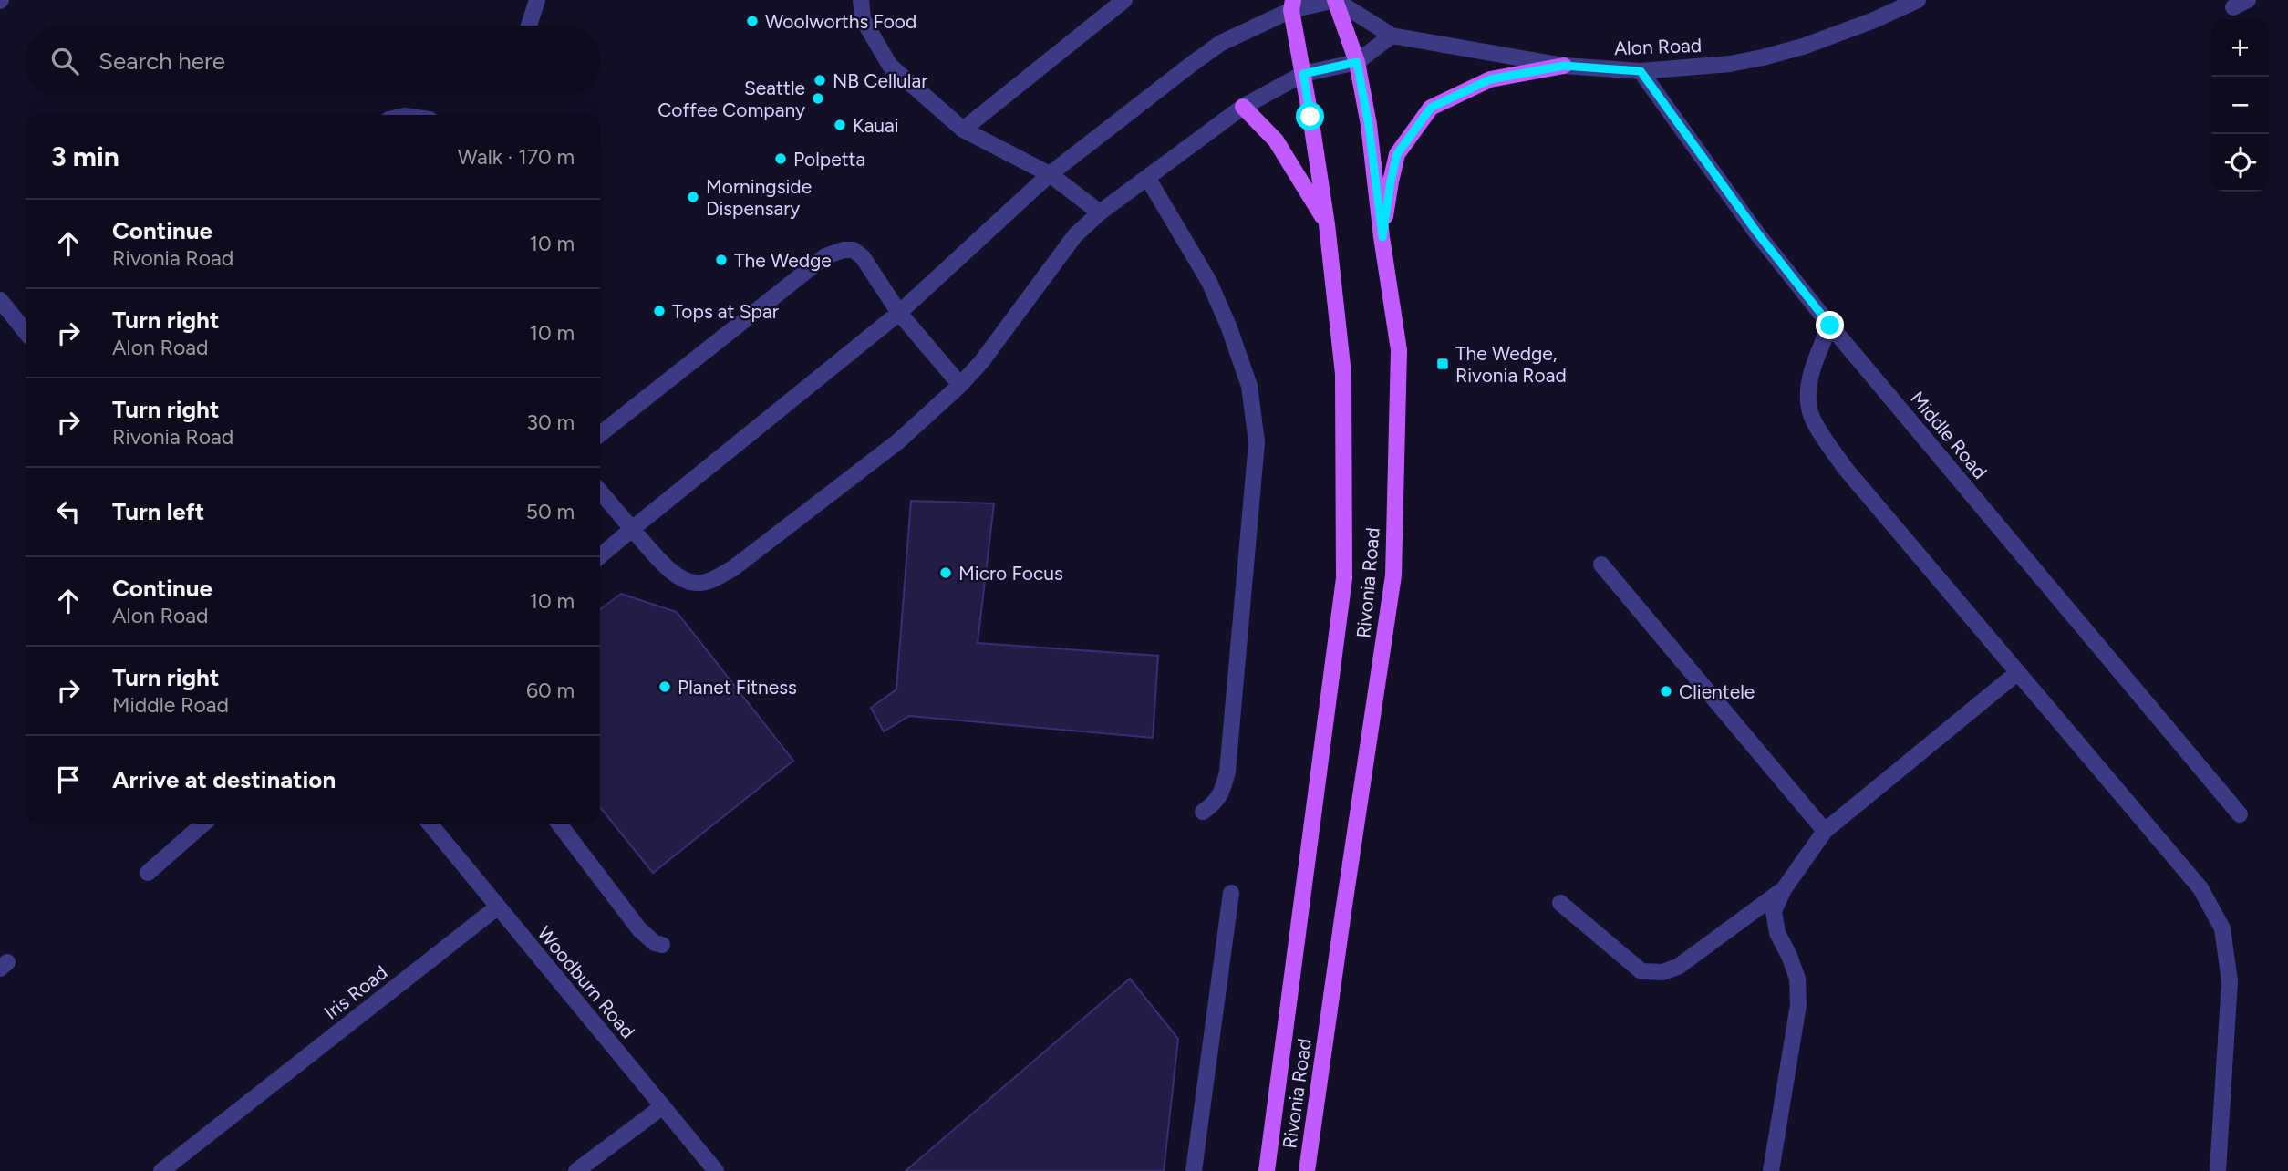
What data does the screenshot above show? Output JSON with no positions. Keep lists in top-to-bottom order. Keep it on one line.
{"streets":{"main road":["Rivonia Road"],"street":["Alon Road","Middle Road","Woodburn Road","Iris Road"]},"crossings":[["Alon Road","Middle Road"],["Alon Road","Rivonia Road"],["Woodburn Road","Iris Road"]],"places":{"other":["Woolworths Food","NB Cellular","Seattle Coffee Company","Kauai","Polpetta","Morningside Dispensary","The Wedge","Tops at Spar","Micro Focus","Planet Fitness","Clientele"],"transit":["The Wedge, Rivonia Road"]},"page":{"map_buttons":["+","−"],"search":"Search here","heading":["3 min","Walk · 170 m"],"list":[["Continue","Rivonia Road","10 m"],["Turn right","Alon Road","10 m"],["Turn right","Rivonia Road","30 m"],["Turn left","50 m"],["Continue","Alon Road","10 m"],["Turn right","Middle Road","60 m"],"Arrive at destination"]}}
